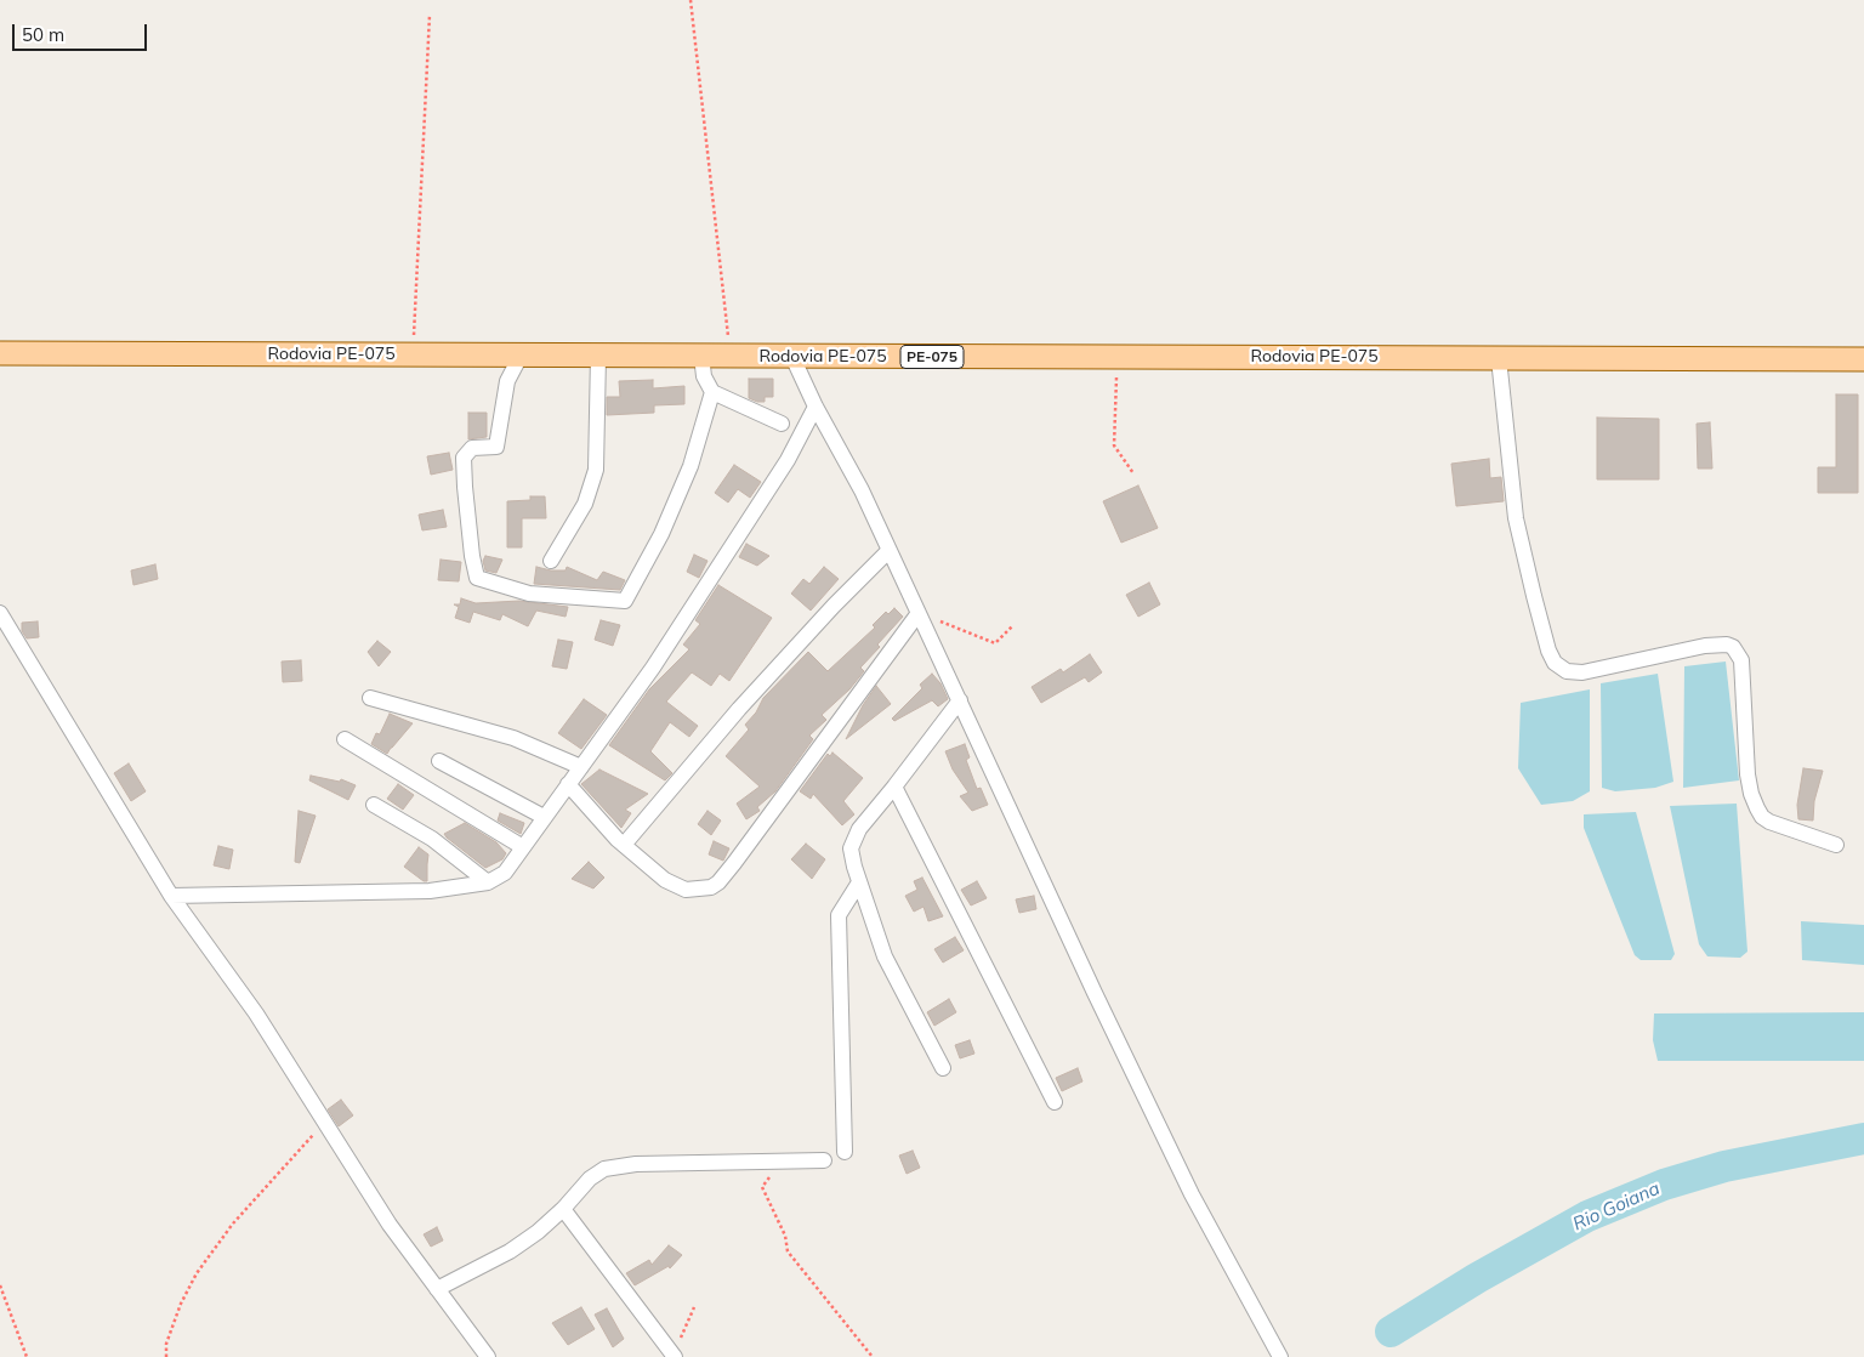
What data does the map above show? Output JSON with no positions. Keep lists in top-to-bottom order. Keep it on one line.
{"streets":{"main road":["Rodovia PE-075","PE-075"]},"water":["Rio Goiana"],"scale_bar":"50 m"}
